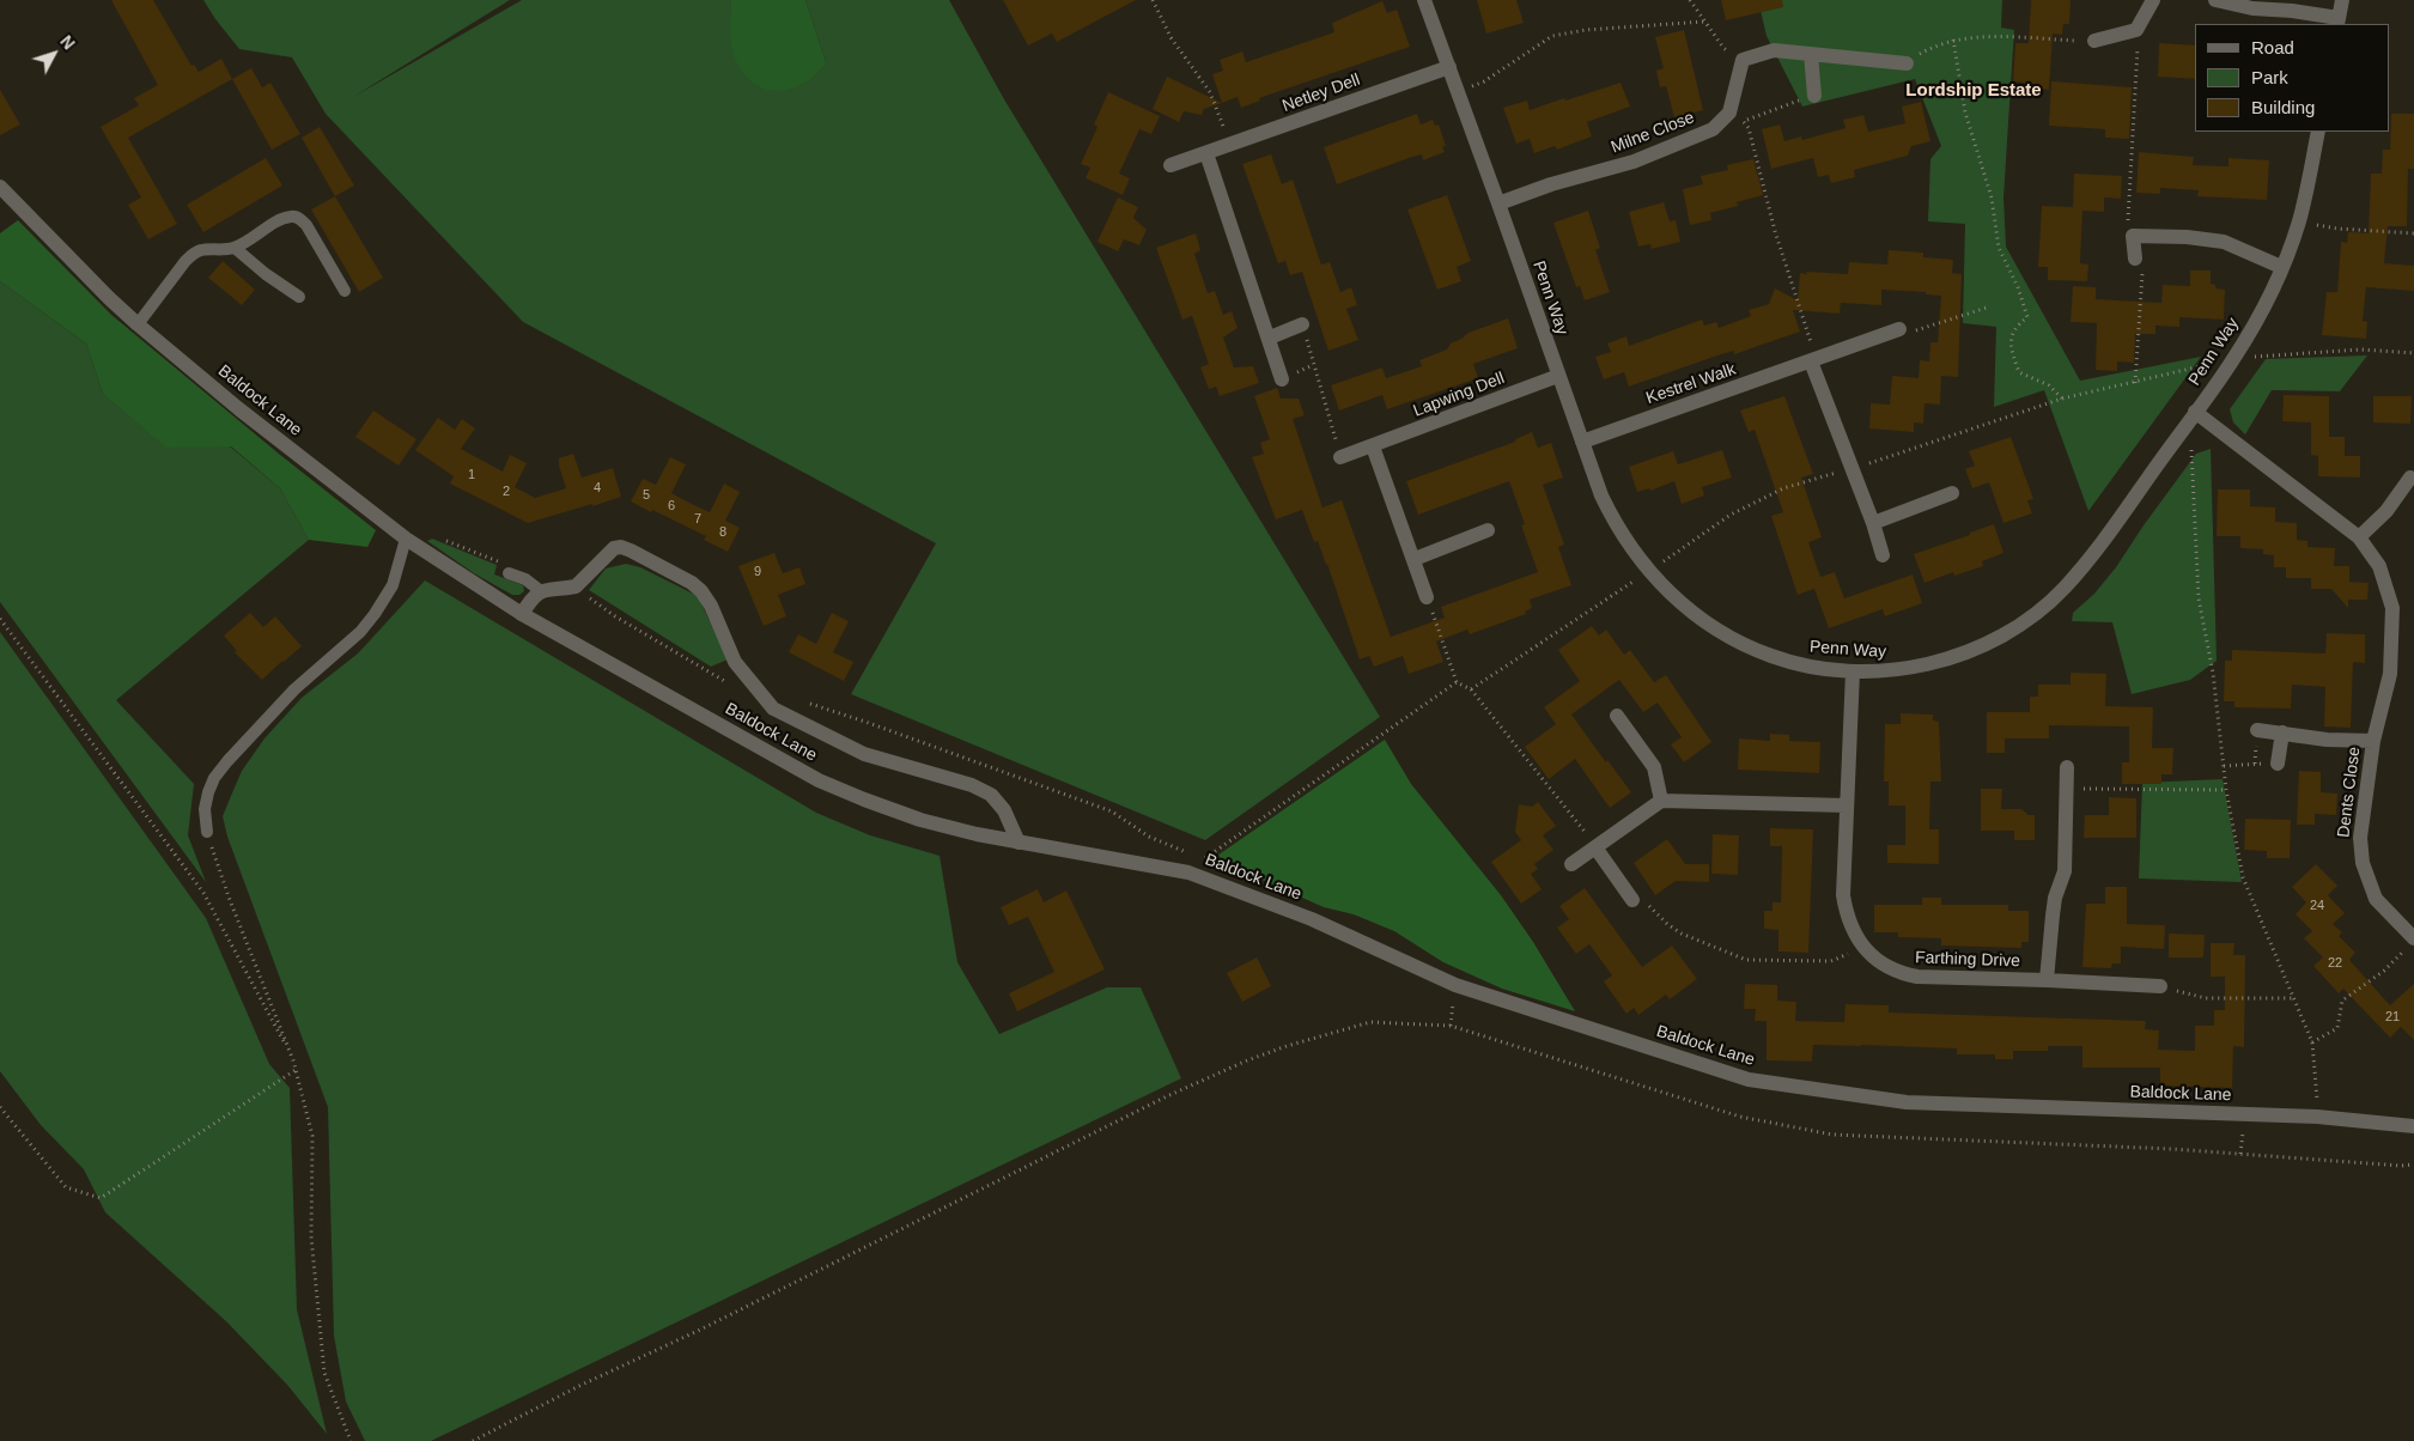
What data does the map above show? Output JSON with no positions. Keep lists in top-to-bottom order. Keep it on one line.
{"streets":{"street":["Netley Dell","Milne Close","Penn Way","Kestrel Walk","Lapwing Dell","Baldock Lane","Dents Close","Farthing Drive"]},"crossings":[["Netley Dell","Penn Way"],["Milne Close","Penn Way"],["Penn Way","Kestrel Walk"],["Penn Way","Lapwing Dell"],["Penn Way","Dents Close"],["Penn Way","Farthing Drive"]],"districts":["Lordship Estate"],"house_numbers":["1","4","2","5","6","7","8","9","24","22","21"],"legend":["Road","Park","Building"],"north":"top right"}
